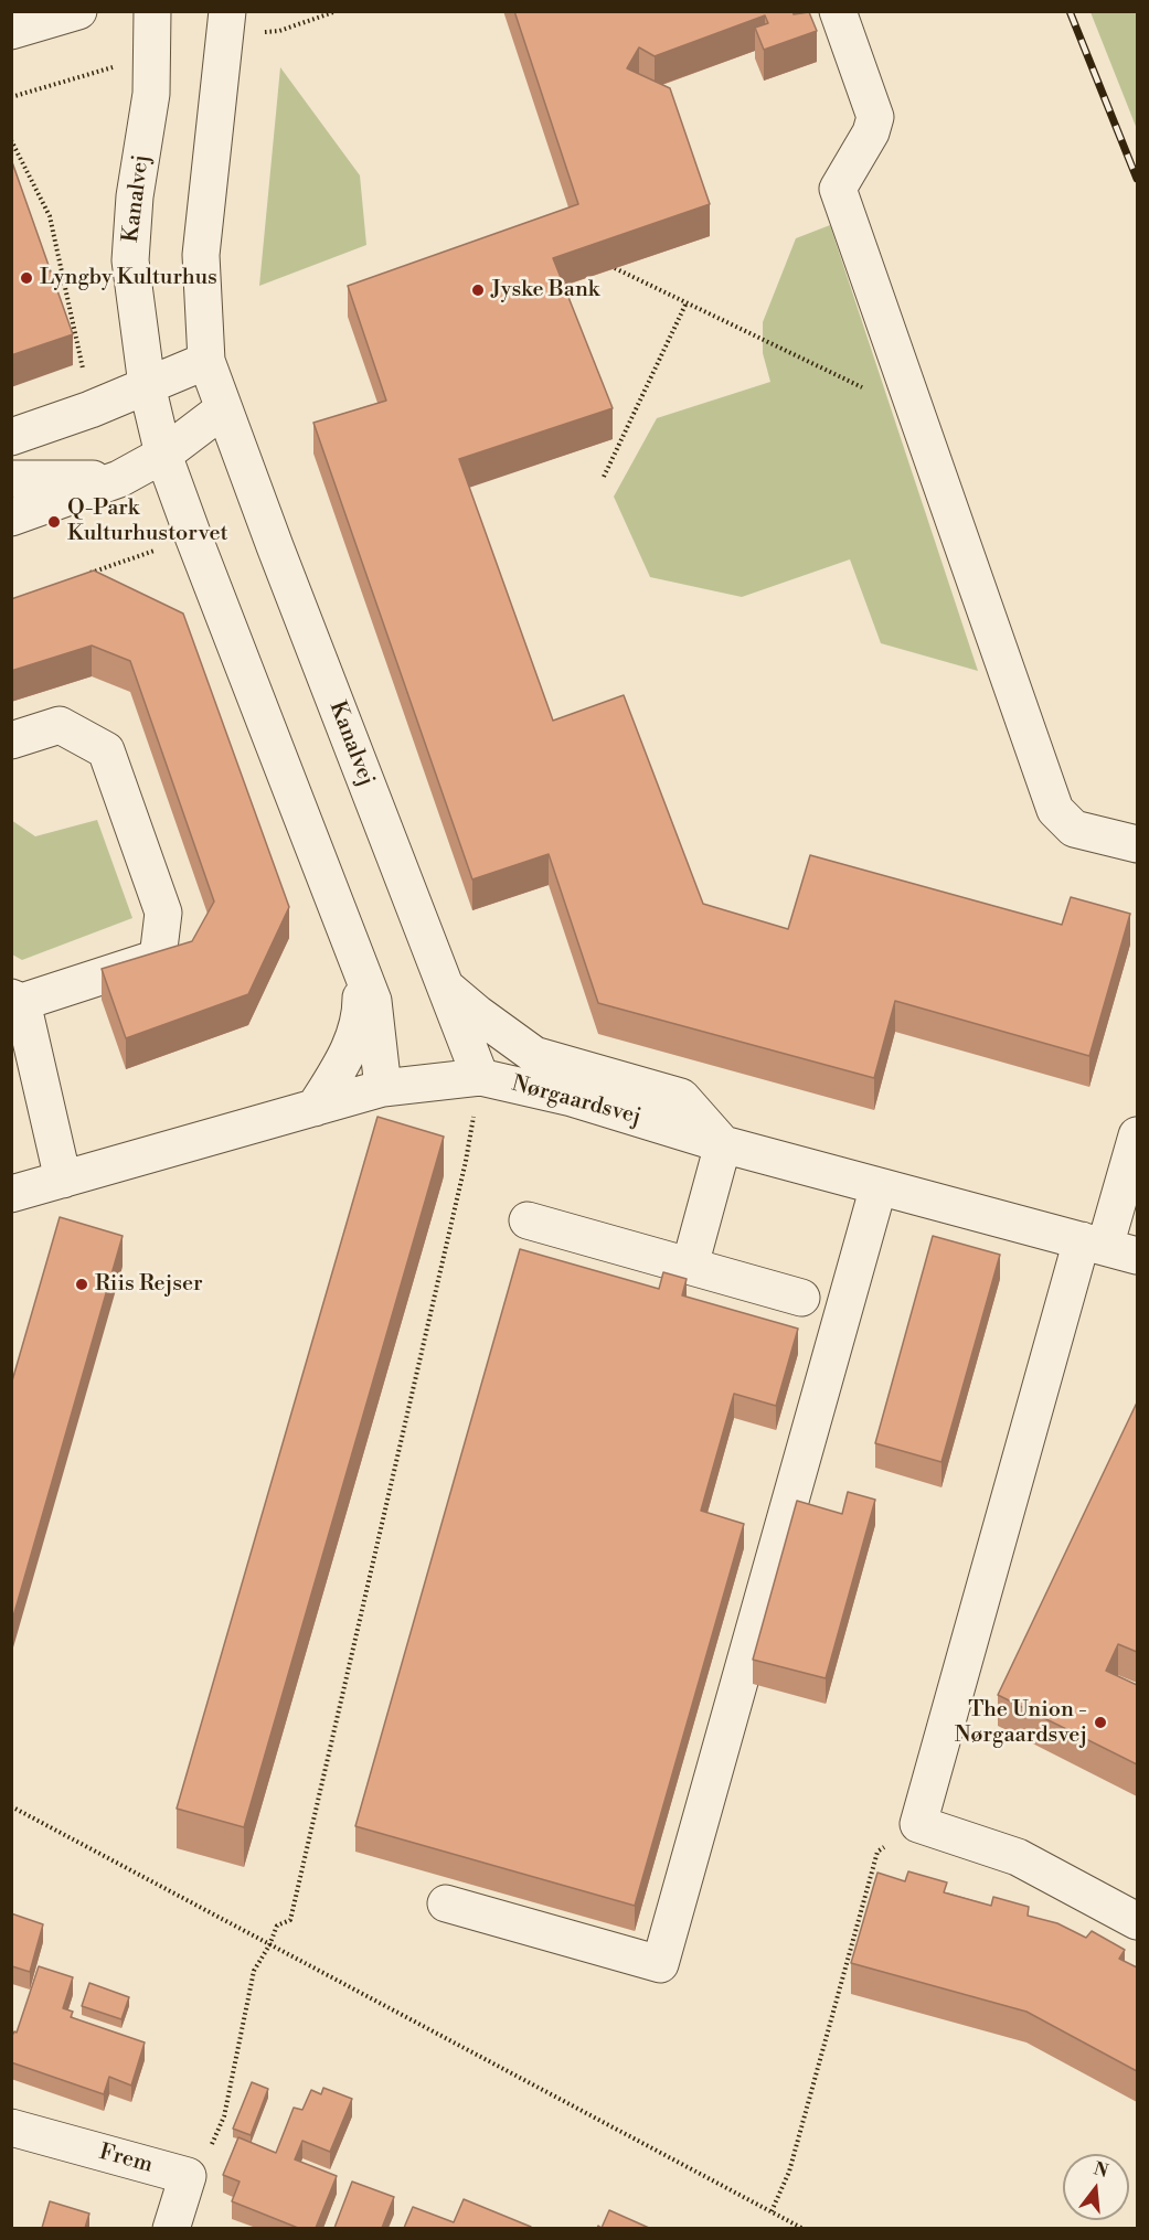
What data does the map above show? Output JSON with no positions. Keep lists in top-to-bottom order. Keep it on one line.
{"streets":{"street":["Kanalvej","Nørgaardsvej","Frem"]},"crossings":[["Kanalvej","Nørgaardsvej"]],"places":["Lyngby Kulturhus","Jyske Bank","Q-Park Kulturhustorvet","Riis Rejser","The Union - Nørgaardsvej"],"north":"top"}
